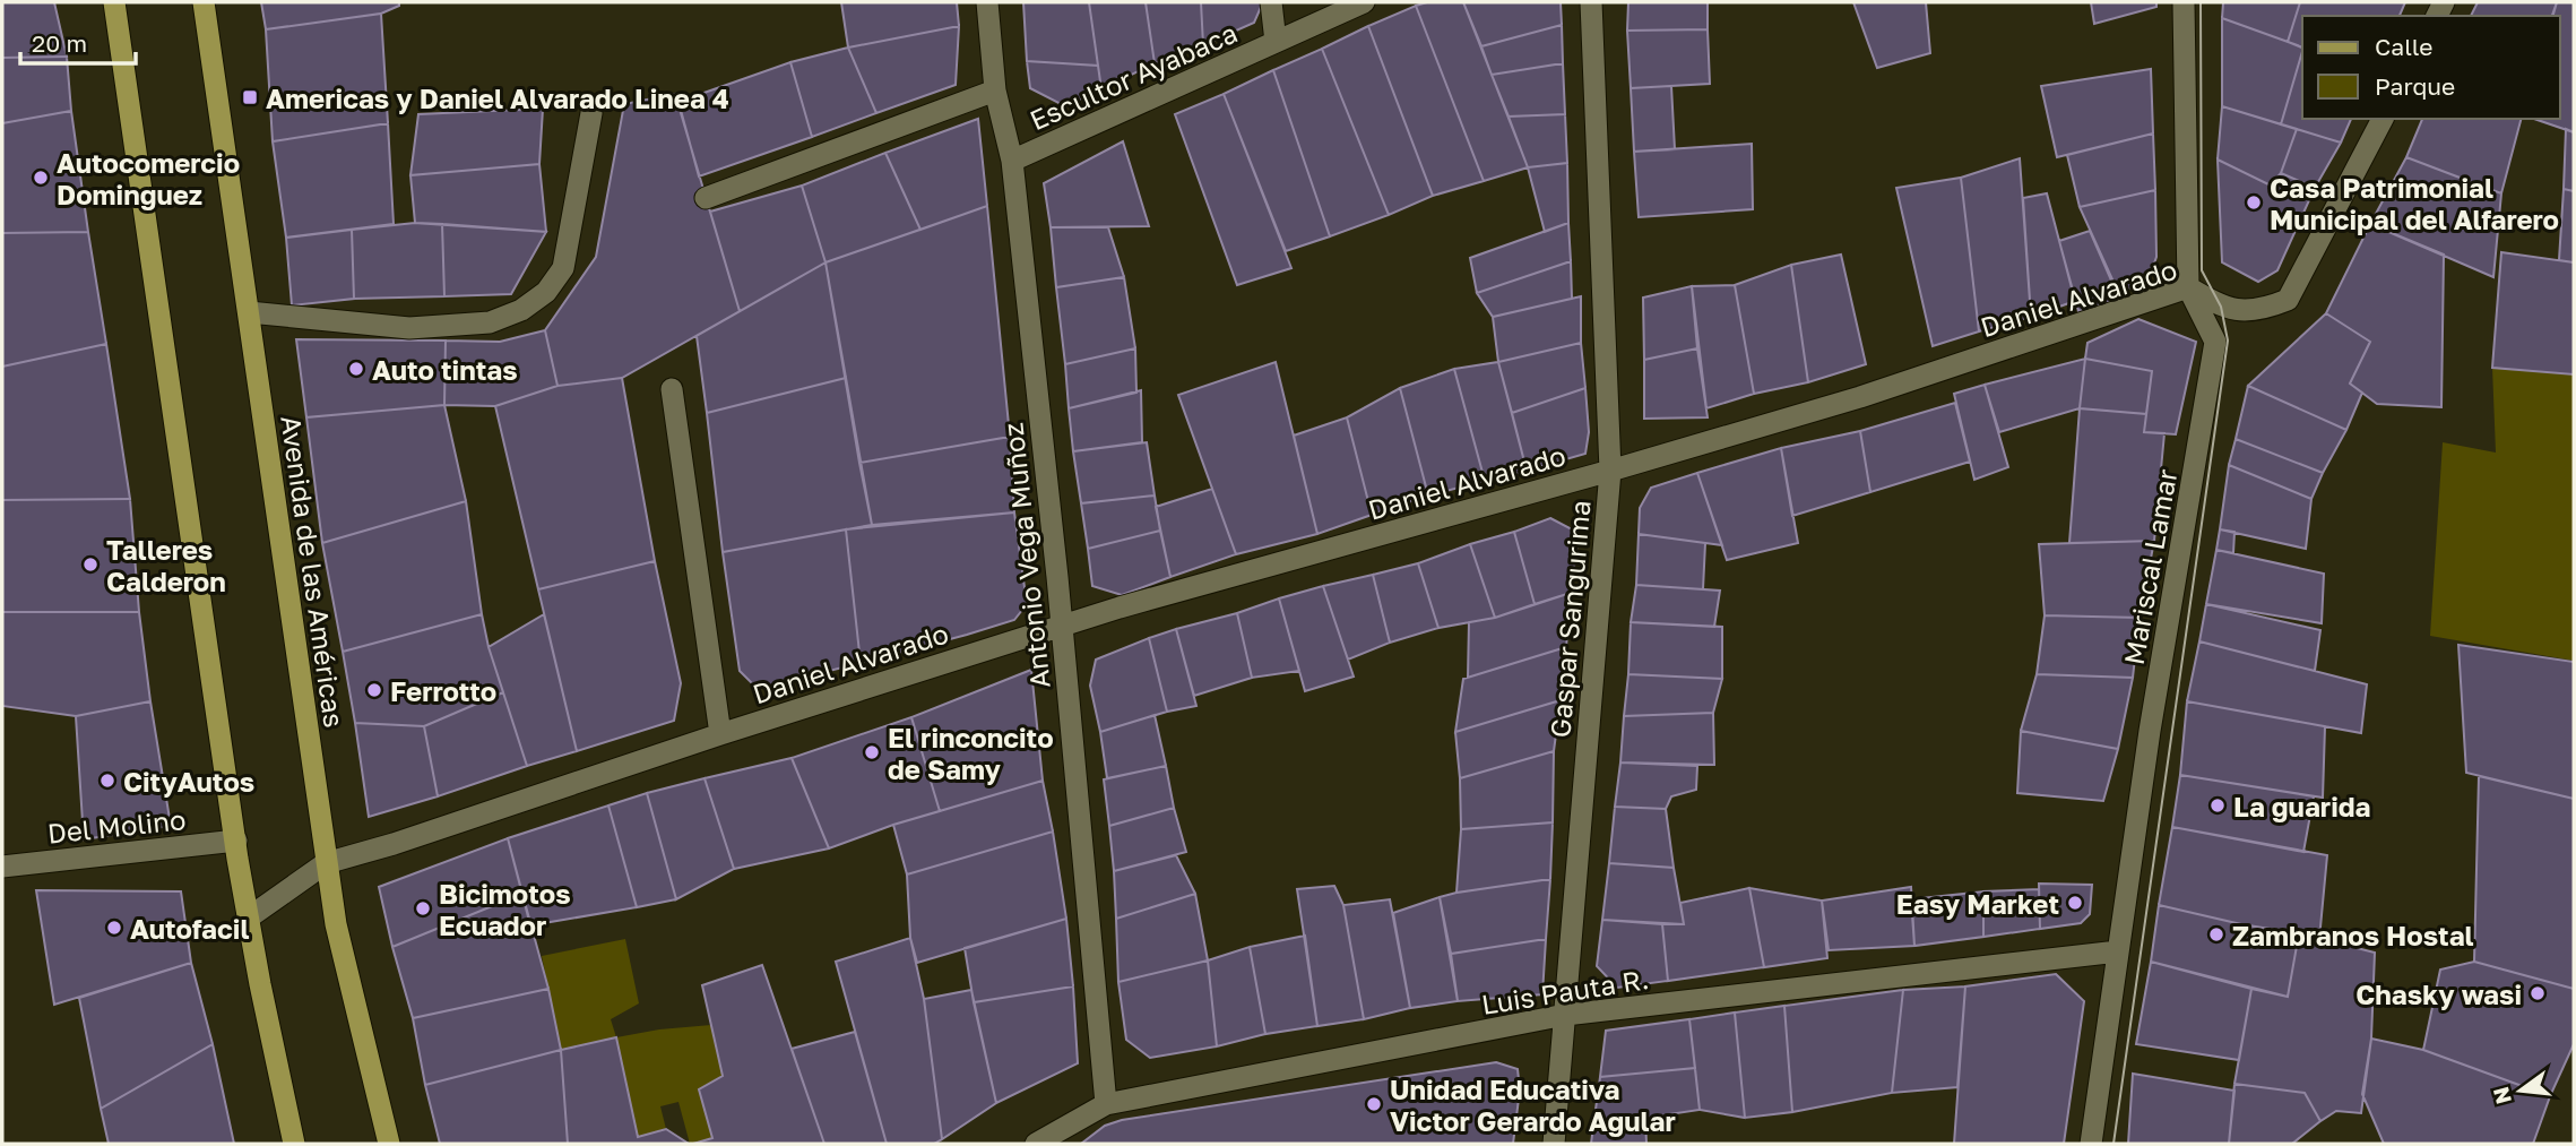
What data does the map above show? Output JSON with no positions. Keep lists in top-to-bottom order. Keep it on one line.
{"streets":{"main road":["Avenida de las Américas"],"street":["Escultor Ayabaca","Daniel Alvarado","Antonio Vega Muñoz","Mariscal Lamar","Gaspar Sangurima","Del Molino","Luis Pauta R."]},"crossings":[["Escultor Ayabaca","Antonio Vega Muñoz"],["Daniel Alvarado","Antonio Vega Muñoz"],["Daniel Alvarado","Mariscal Lamar"],["Daniel Alvarado","Avenida de las Américas"],["Daniel Alvarado","Gaspar Sangurima"],["Antonio Vega Muñoz","Luis Pauta R."],["Mariscal Lamar","Luis Pauta R."],["Gaspar Sangurima","Luis Pauta R."]],"places":{"transit":["Americas y Daniel Alvarado Linea 4"],"other":["Autocomercio Dominguez","Casa Patrimonial Municipal del Alfarero","Auto tintas","Talleres Calderon","Ferrotto","El rinconcito de Samy","CityAutos","La guarida","Easy Market","Bicimotos Ecuador","Autofacil","Zambranos Hostal","Chasky wasi","Unidad Educativa Victor Gerardo Agular"]},"legend":["Calle","Parque"],"scale_bar":"20 m","north":"left"}
